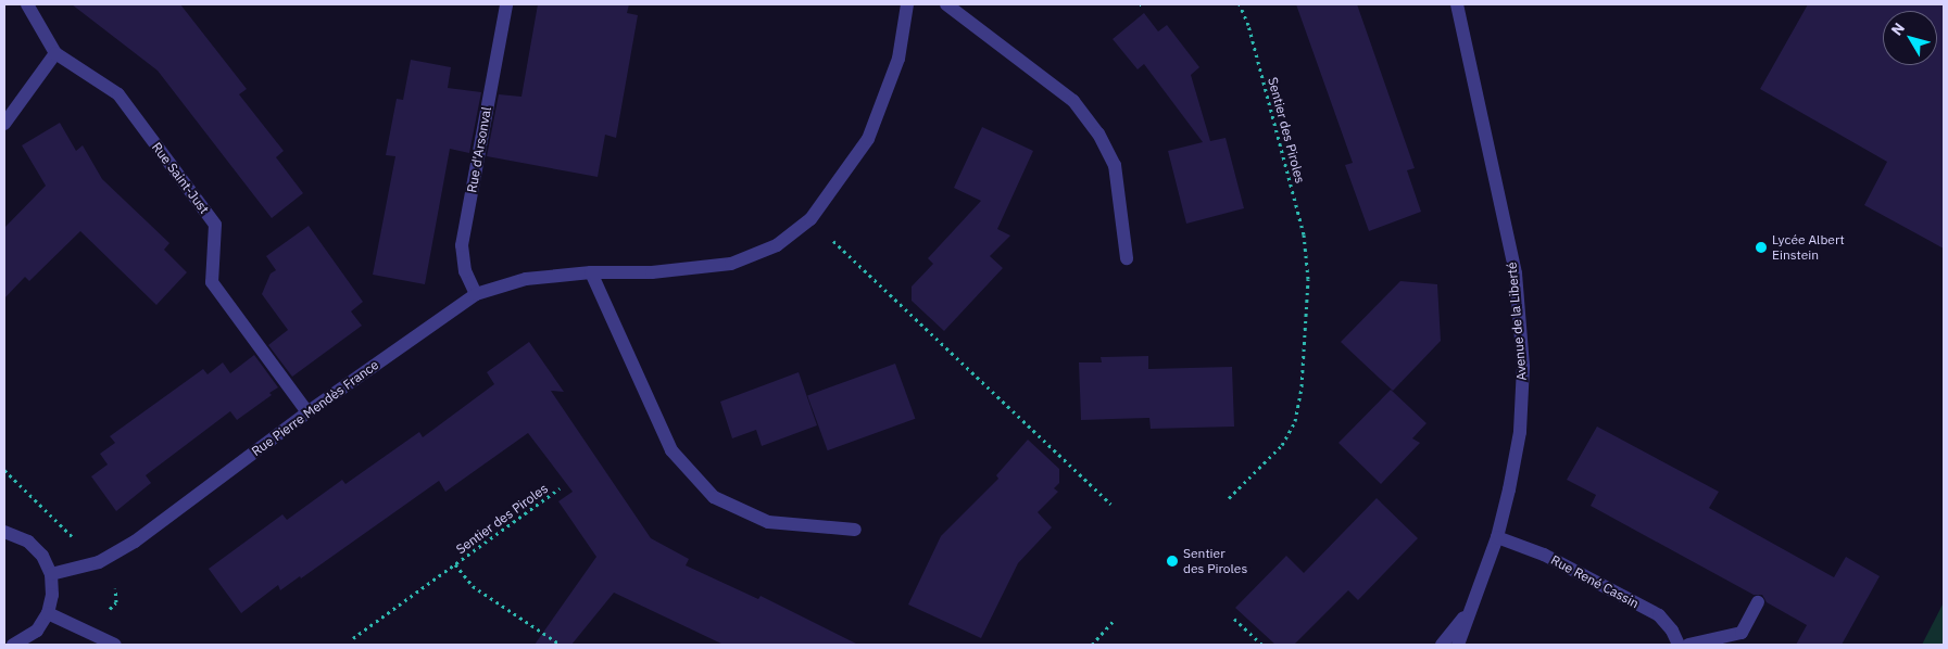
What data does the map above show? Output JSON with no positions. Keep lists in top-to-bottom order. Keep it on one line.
{"streets":{"street":["Rue d'Arsonval","Rue Saint-Just","Avenue de la Liberté","Rue Pierre Mendès France","Rue René Cassin"],"path":["Sentier des Piroles"]},"crossings":[["Rue d'Arsonval","Rue Pierre Mendès France"],["Rue Saint-Just","Rue Pierre Mendès France"],["Avenue de la Liberté","Rue René Cassin"]],"places":["Lycée Albert Einstein","Sentier des Piroles"],"north":"top left"}
